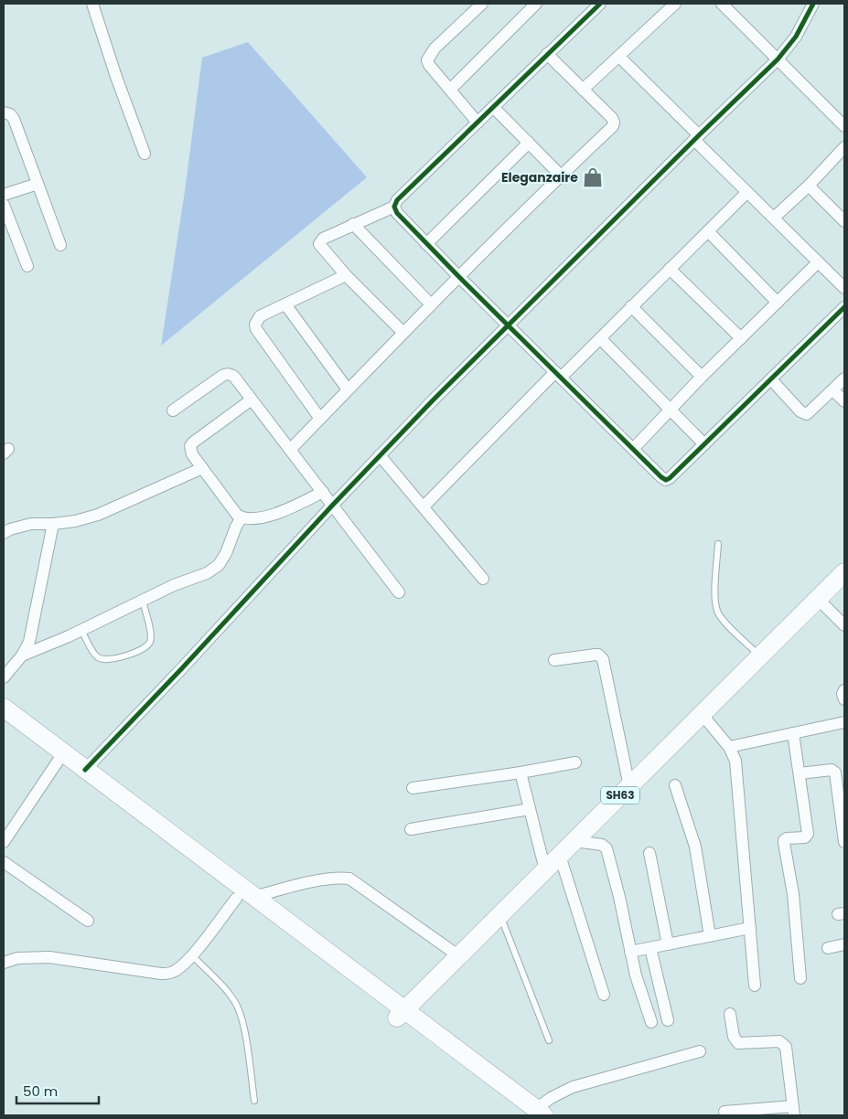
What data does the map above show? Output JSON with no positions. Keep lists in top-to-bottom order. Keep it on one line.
{"streets":{"main road":["SH63"]},"places":{"shop":["Eleganzaire"]},"scale_bar":"50 m"}
